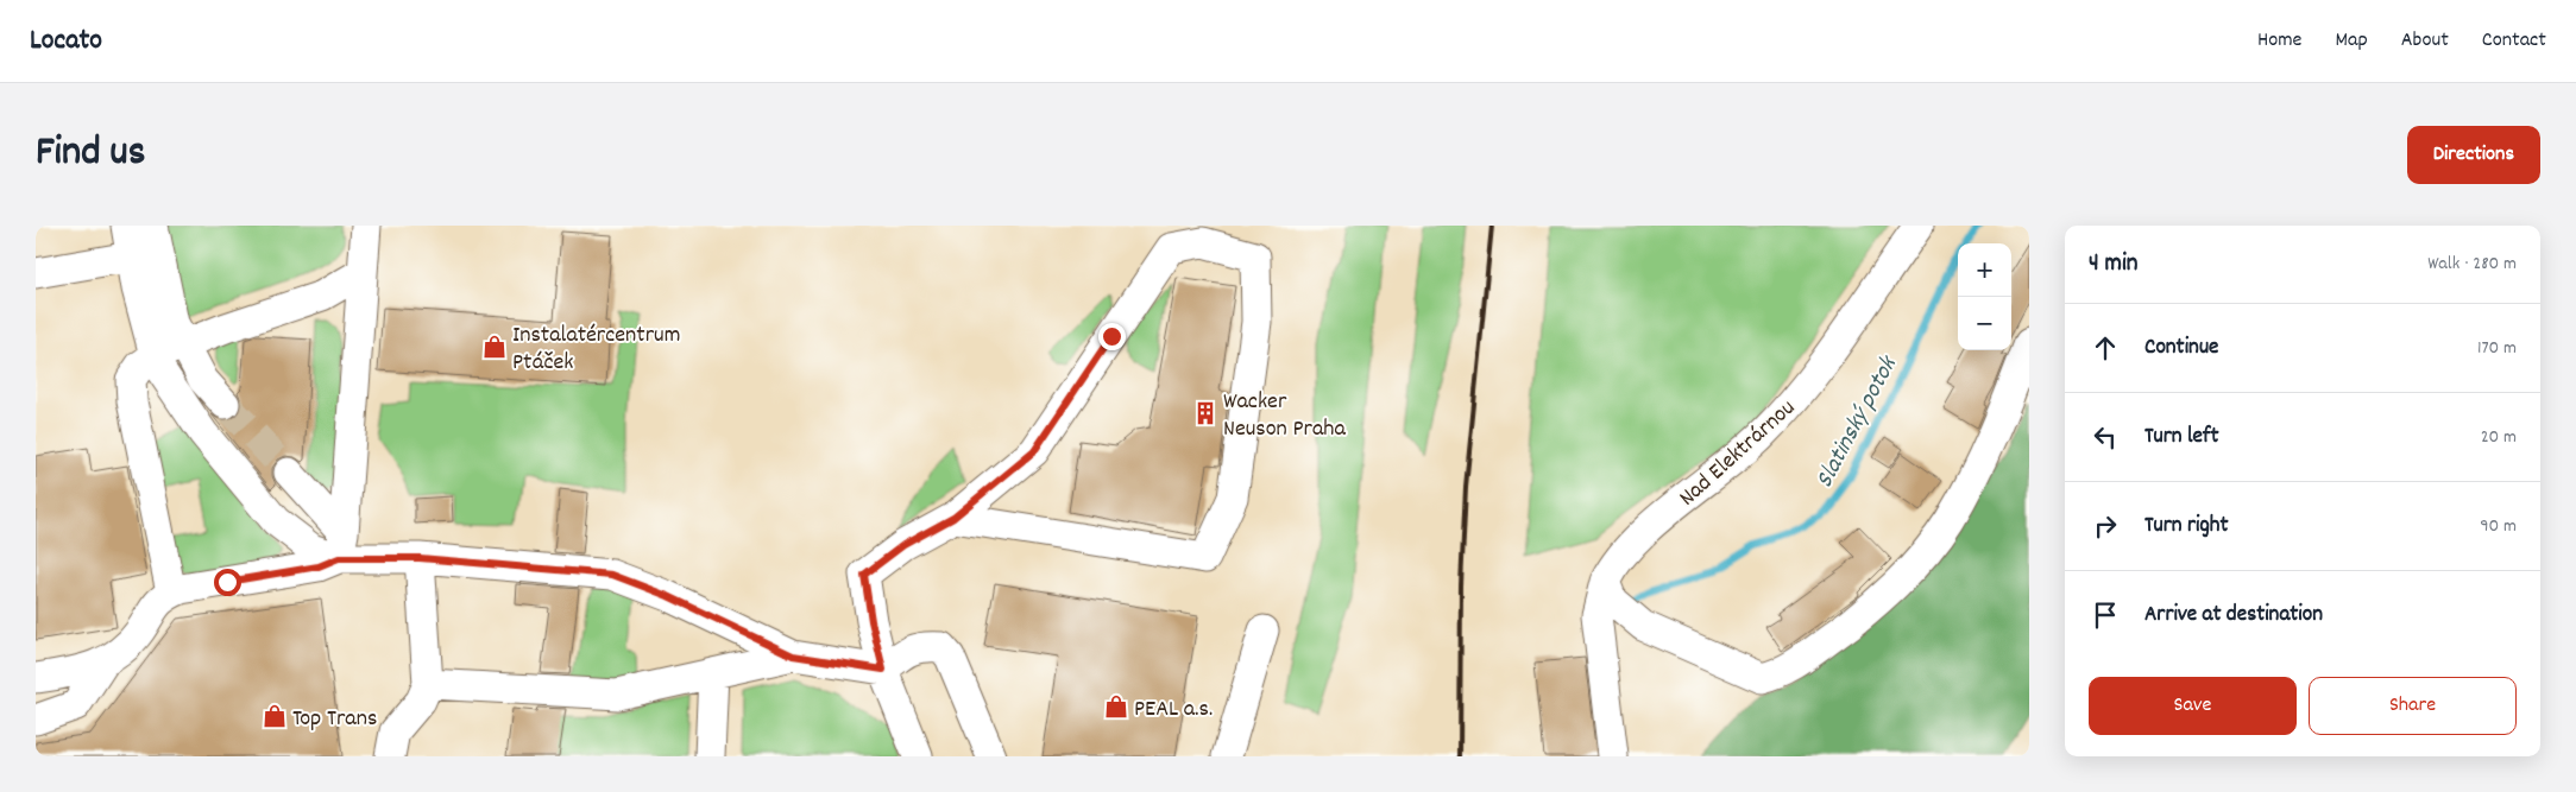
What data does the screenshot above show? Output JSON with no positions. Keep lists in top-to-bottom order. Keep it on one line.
{"streets":{"street":["Nad Elektrárnou"]},"water":["Slatinský potok"],"places":{"shop":["Instalatércentrum Ptáček","PEAL a.s.","Top Trans"],"building":["Wacker Neuson Praha"]},"page":{"header":"Locato","nav":["Home","Map","About","Contact"],"title":"Find us","buttons":["Directions",["Save","Share"]],"heading":["4 min","Walk · 280 m"],"map_buttons":["+","−"],"list":[["Continue","170 m"],["Turn left","20 m"],["Turn right","90 m"],"Arrive at destination"]}}
